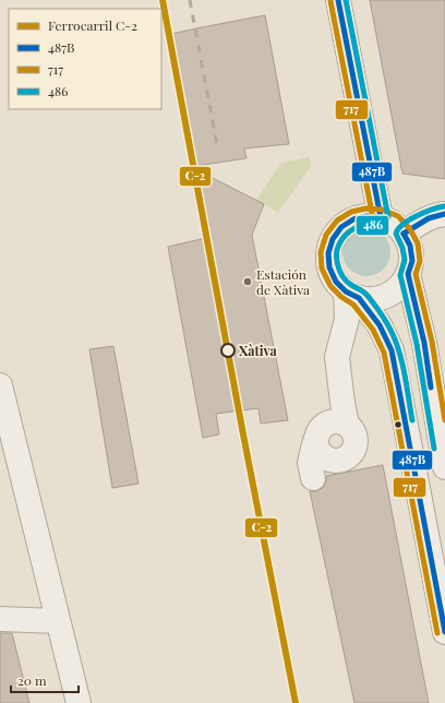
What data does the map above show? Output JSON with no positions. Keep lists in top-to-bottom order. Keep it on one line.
{"places":["Estación de Xàtiva","Xàtiva"],"lines":["rail line C-2","transit line 487B","transit line 486","transit line 717"],"legend":["Ferrocarril C-2","487B","717","486"],"scale_bar":"20 m"}
